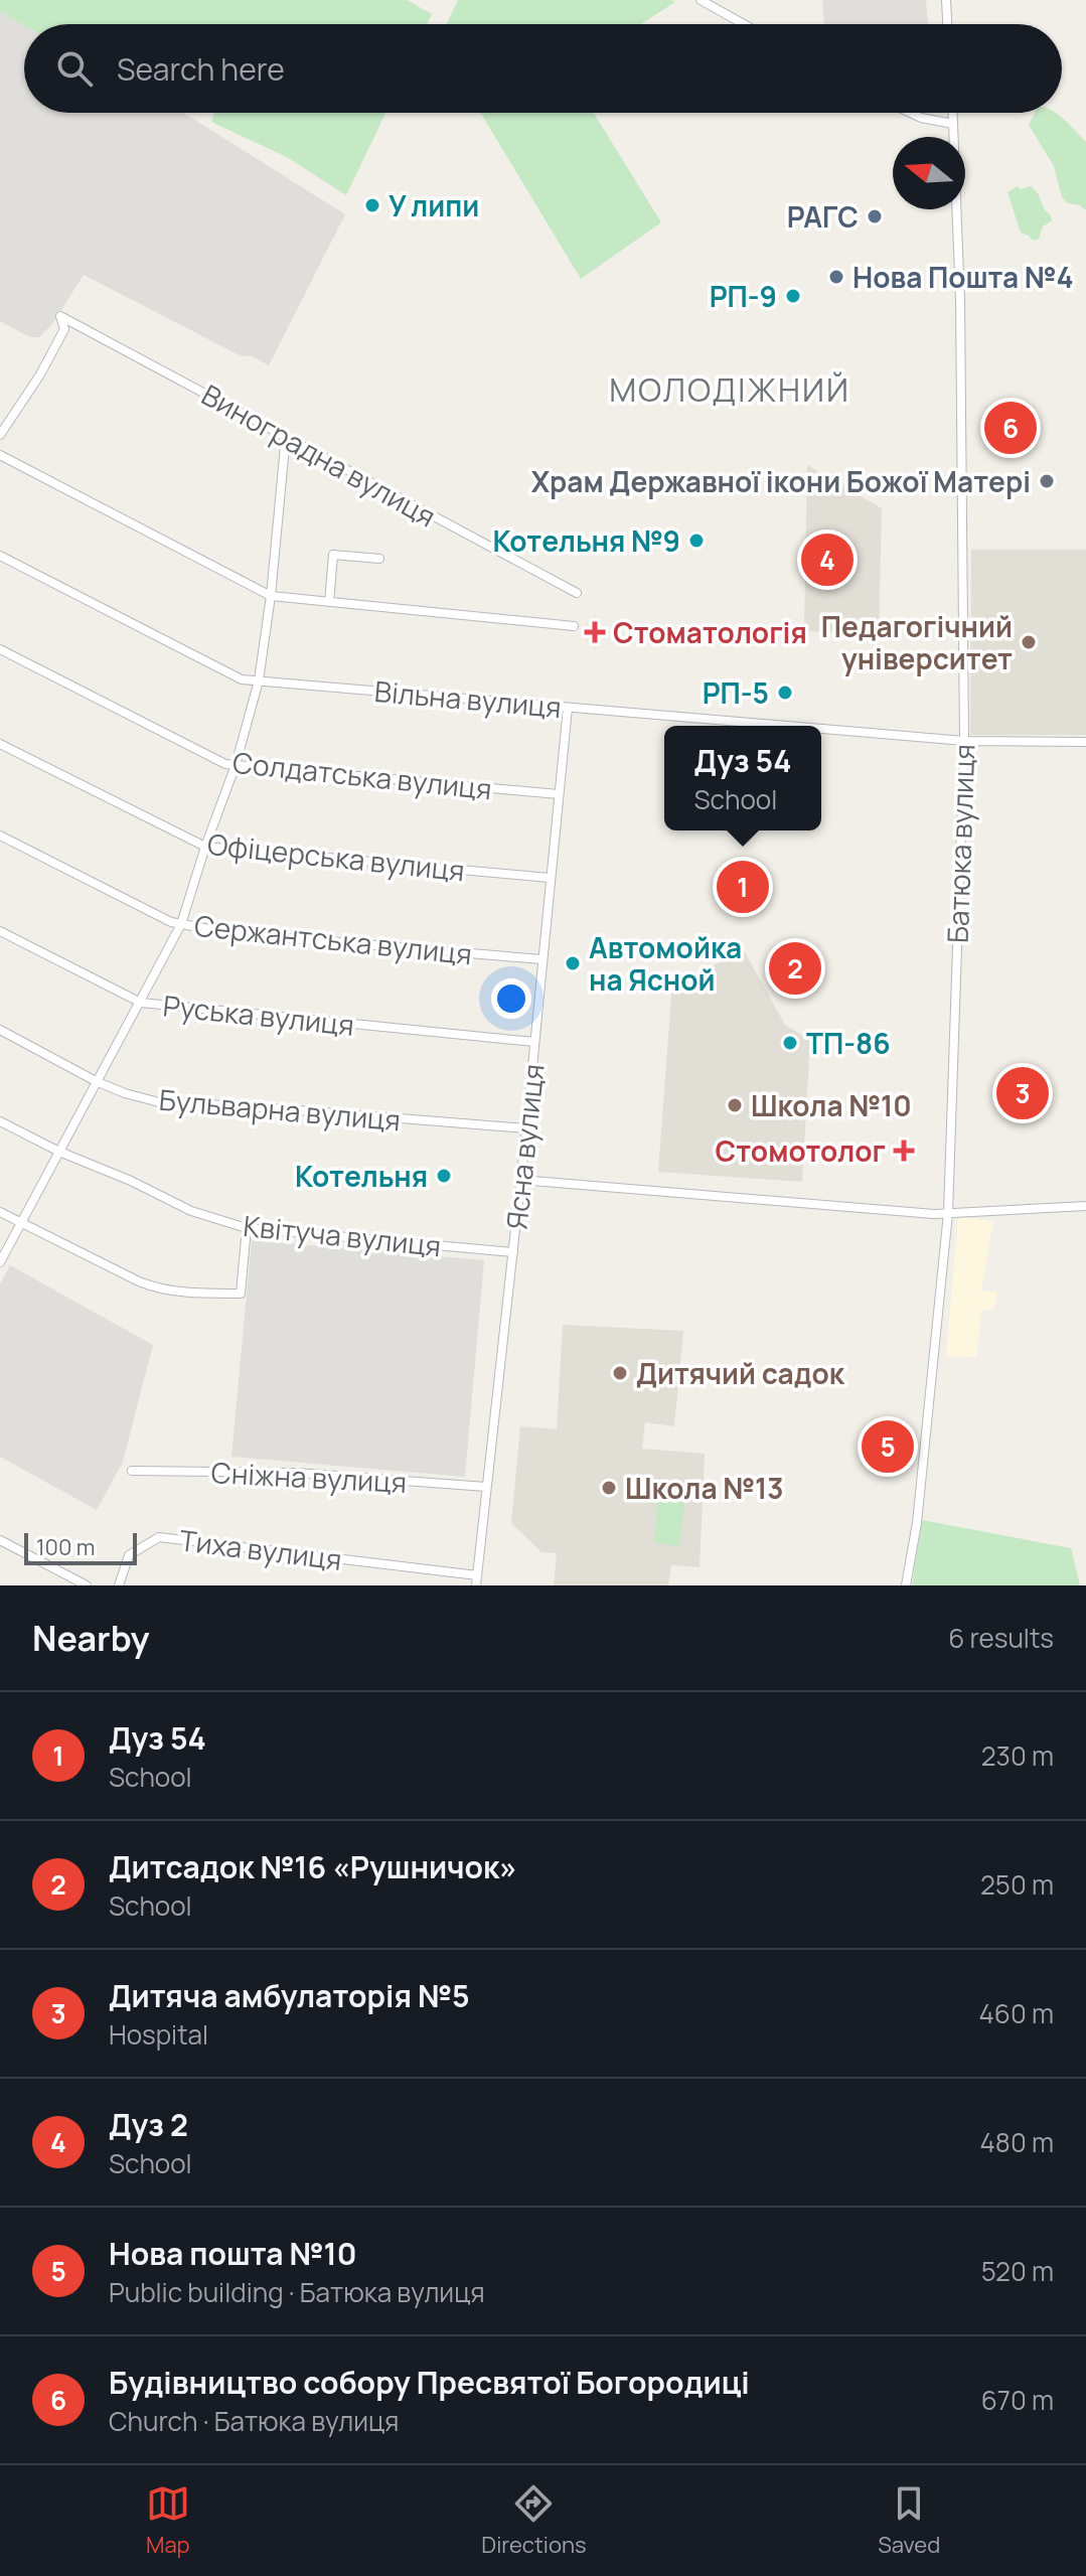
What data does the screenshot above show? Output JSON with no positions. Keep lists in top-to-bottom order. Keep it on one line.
{"streets":{"street":["Виноградна вулиця","Вільна вулиця","Солдатська вулиця","Батюка вулиця","Офіцерська вулиця","Сержантська вулиця","Руська вулиця","Бульварна вулиця","Ясна вулиця","Квітуча вулиця","Сніжна вулиця","Тиха вулиця"]},"crossings":[["Вільна вулиця","Батюка вулиця"],["Вільна вулиця","Ясна вулиця"],["Солдатська вулиця","Ясна вулиця"],["Офіцерська вулиця","Ясна вулиця"],["Сержантська вулиця","Ясна вулиця"],["Руська вулиця","Ясна вулиця"],["Бульварна вулиця","Ясна вулиця"],["Ясна вулиця","Квітуча вулиця"],["Ясна вулиця","Сніжна вулиця"],["Ясна вулиця","Тиха вулиця"]],"districts":["МОЛОДІЖНИЙ"],"places":{"other":["У липи","РАГС","Нова Пошта №4","РП-9","Храм Державної ікони Божої Матері","Котельня №9","Педагогічний університет","РП-5","Автомойка на Ясной","ТП-86","Школа №10","Котельня","Дитячий садок","Школа №13"],"health":["Стоматологія","Стомотолог"]},"scale_bar":"100 m","north":"left","page":{"search":"Search here","pins":["6","4","1","2","3","5"],"popup":["Дуз 54","School"],"scale":"100 m","heading":["Nearby","6 results"],"list":[{"mark":"1","name":"Дуз 54","note":"School","value":"230 m"},{"mark":"2","name":"Дитсадок №16 «Рушничок»","note":"School","value":"250 m"},{"mark":"3","name":"Дитяча амбулаторія №5","note":"Hospital","value":"460 m"},{"mark":"4","name":"Дуз 2","note":"School","value":"480 m"},{"mark":"5","name":"Нова пошта №10","note":"Public building · Батюка вулиця","value":"520 m"},{"mark":"6","name":"Будівництво собору Пресвятої Богородиці","note":"Church · Батюка вулиця","value":"670 m"}],"nav":["Map","Directions","Saved"]}}
